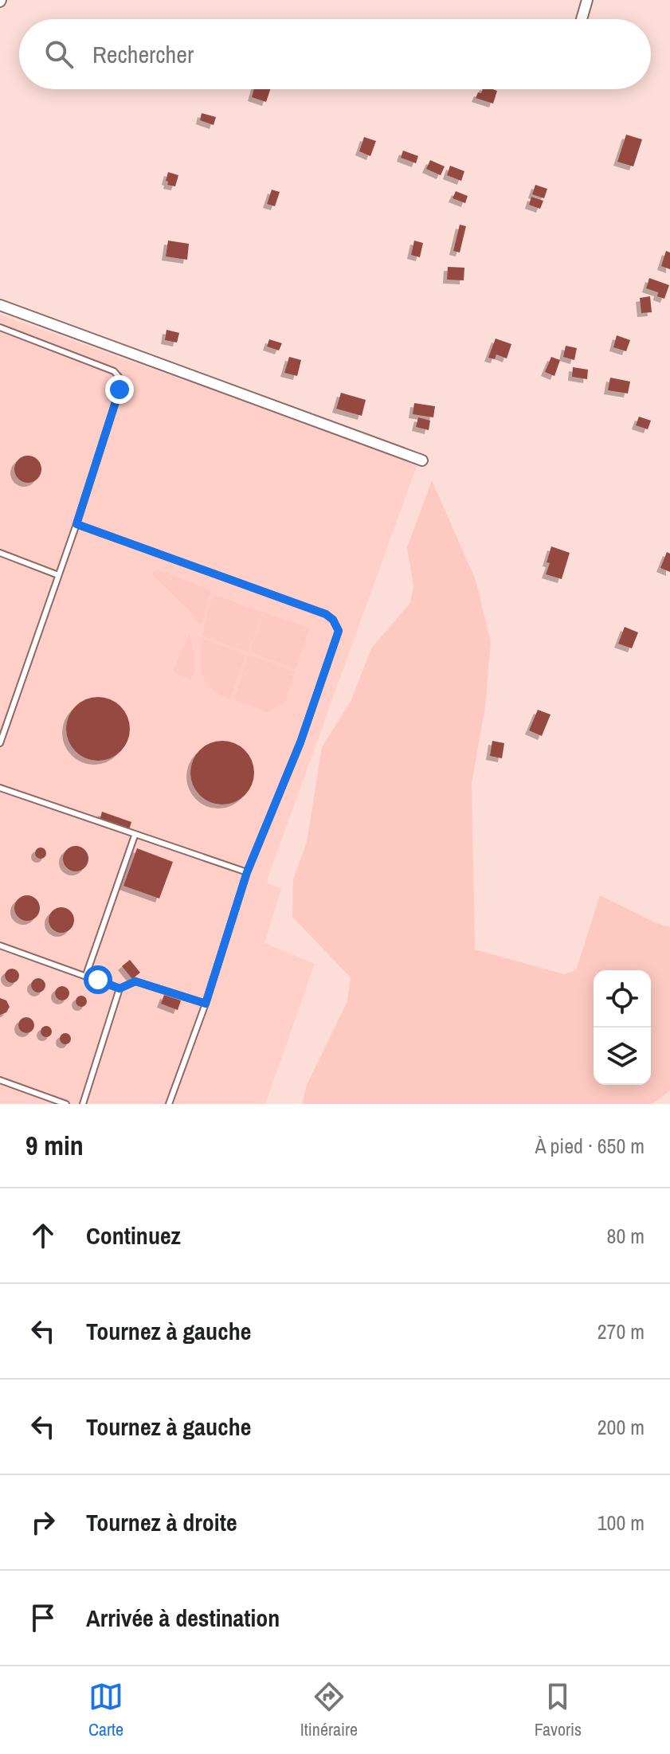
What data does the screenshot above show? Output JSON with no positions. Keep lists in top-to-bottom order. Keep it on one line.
{"page":{"search":"Rechercher","heading":["9 min","À pied · 650 m"],"list":[["Continuez","80 m"],["Tournez à gauche","270 m"],["Tournez à gauche","200 m"],["Tournez à droite","100 m"],"Arrivée à destination"],"nav":["Carte","Itinéraire","Favoris"]}}
